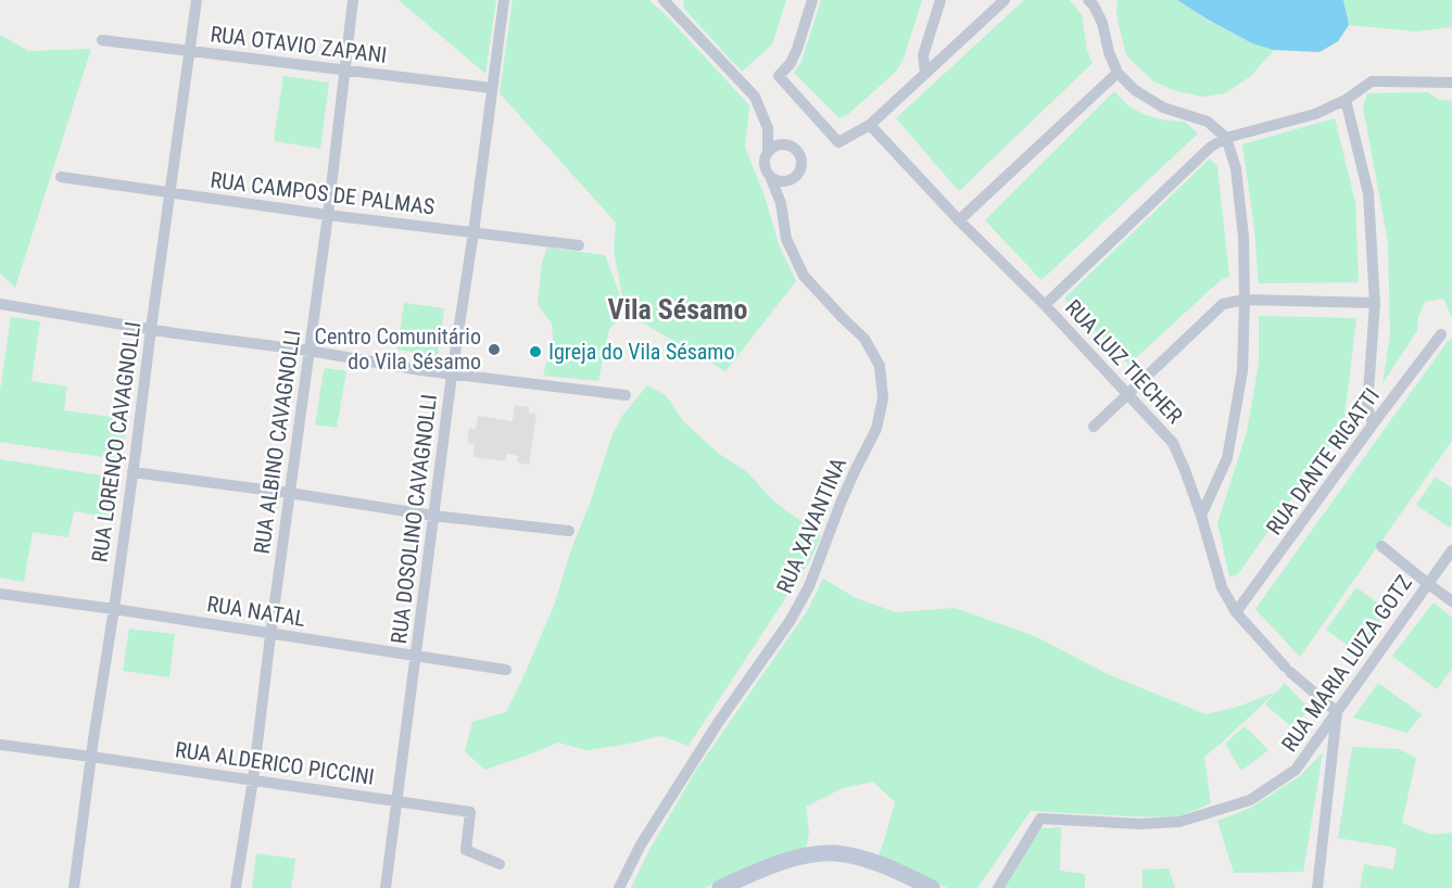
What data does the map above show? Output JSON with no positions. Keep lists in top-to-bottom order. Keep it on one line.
{"streets":{"street":["RUA OTAVIO ZAPANI","RUA CAMPOS DE PALMAS","RUA LUIZ TIECHER","RUA LORENÇO CAVAGNOLLI","RUA ALBINO CAVAGNOLLI","RUA DANTE RIGATTI","RUA DOSOLINO CAVAGNOLLI","RUA XAVANTINA","RUA NATAL","RUA MARIA LUIZA GOTZ","RUA ALDERICO PICCINI"]},"crossings":[["RUA OTAVIO ZAPANI","RUA LORENÇO CAVAGNOLLI"],["RUA OTAVIO ZAPANI","RUA ALBINO CAVAGNOLLI"],["RUA OTAVIO ZAPANI","RUA DOSOLINO CAVAGNOLLI"],["RUA CAMPOS DE PALMAS","RUA LORENÇO CAVAGNOLLI"],["RUA CAMPOS DE PALMAS","RUA ALBINO CAVAGNOLLI"],["RUA CAMPOS DE PALMAS","RUA DOSOLINO CAVAGNOLLI"],["RUA LUIZ TIECHER","RUA DANTE RIGATTI"],["RUA LUIZ TIECHER","RUA MARIA LUIZA GOTZ"],["RUA LORENÇO CAVAGNOLLI","RUA NATAL"],["RUA LORENÇO CAVAGNOLLI","RUA ALDERICO PICCINI"],["RUA ALBINO CAVAGNOLLI","RUA NATAL"],["RUA ALBINO CAVAGNOLLI","RUA ALDERICO PICCINI"],["RUA DOSOLINO CAVAGNOLLI","RUA NATAL"],["RUA DOSOLINO CAVAGNOLLI","RUA ALDERICO PICCINI"]],"districts":["Vila Sésamo"],"places":["Centro Comunitário do Vila Sésamo","Igreja do Vila Sésamo"]}
